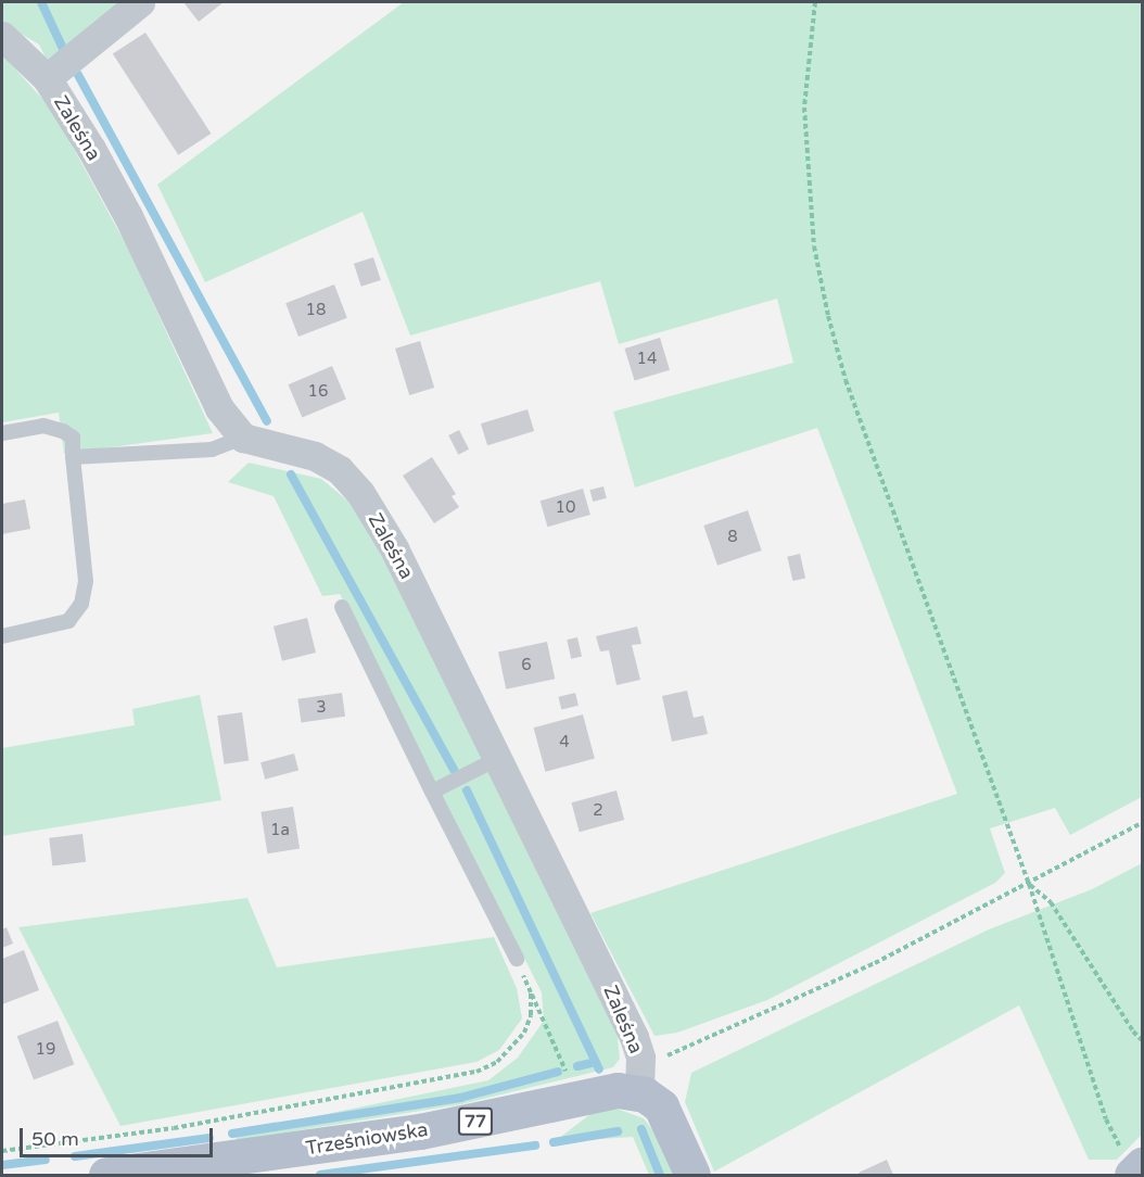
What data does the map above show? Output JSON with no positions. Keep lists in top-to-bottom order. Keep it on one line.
{"streets":{"main road":["77","Trześniowska"],"street":["Zaleśna"]},"crossings":[["Zaleśna","Trześniowska"]],"house_numbers":["18","14","16","10","8","6","3","4","2","1a","19"],"scale_bar":"50 m"}
